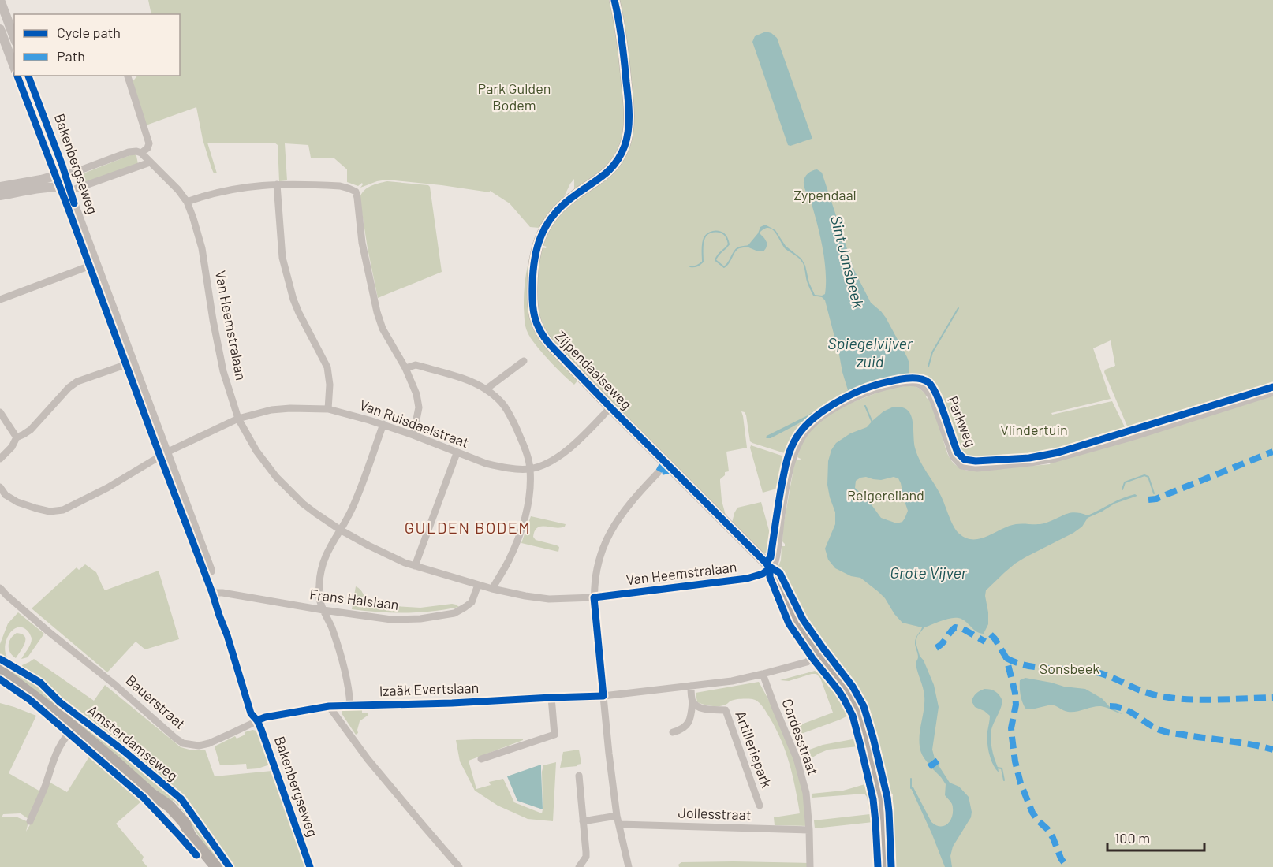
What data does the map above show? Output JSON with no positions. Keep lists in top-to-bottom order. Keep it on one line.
{"streets":{"main road":["Zijpendaalseweg","Amsterdamseweg"],"street":["Bakenbergseweg","Van Heemstralaan","Parkweg","Van Ruisdaelstraat","Frans Halslaan","Izaäk Evertslaan","Bauerstraat","Cordesstraat","Artilleriepark","Jollesstraat"]},"crossings":[["Bakenbergseweg","Van Ruisdaelstraat"],["Bakenbergseweg","Frans Halslaan"],["Bakenbergseweg","Izaäk Evertslaan"],["Bakenbergseweg","Bauerstraat"],["Van Heemstralaan","Zijpendaalseweg"],["Van Heemstralaan","Parkweg"],["Van Heemstralaan","Van Ruisdaelstraat"],["Van Heemstralaan","Frans Halslaan"],["Zijpendaalseweg","Parkweg"],["Zijpendaalseweg","Van Ruisdaelstraat"],["Zijpendaalseweg","Izaäk Evertslaan"],["Izaäk Evertslaan","Bauerstraat"],["Izaäk Evertslaan","Cordesstraat"],["Cordesstraat","Jollesstraat"]],"districts":["GULDEN BODEM"],"water":["Sint Jansbeek","Spiegelvijver zuid","Grote Vijver"],"parks":["Park Gulden Bodem","Zypendaal","Vlindertuin","Reigereiland","Sonsbeek"],"legend":["Cycle path","Path"],"scale_bar":"100 m"}
